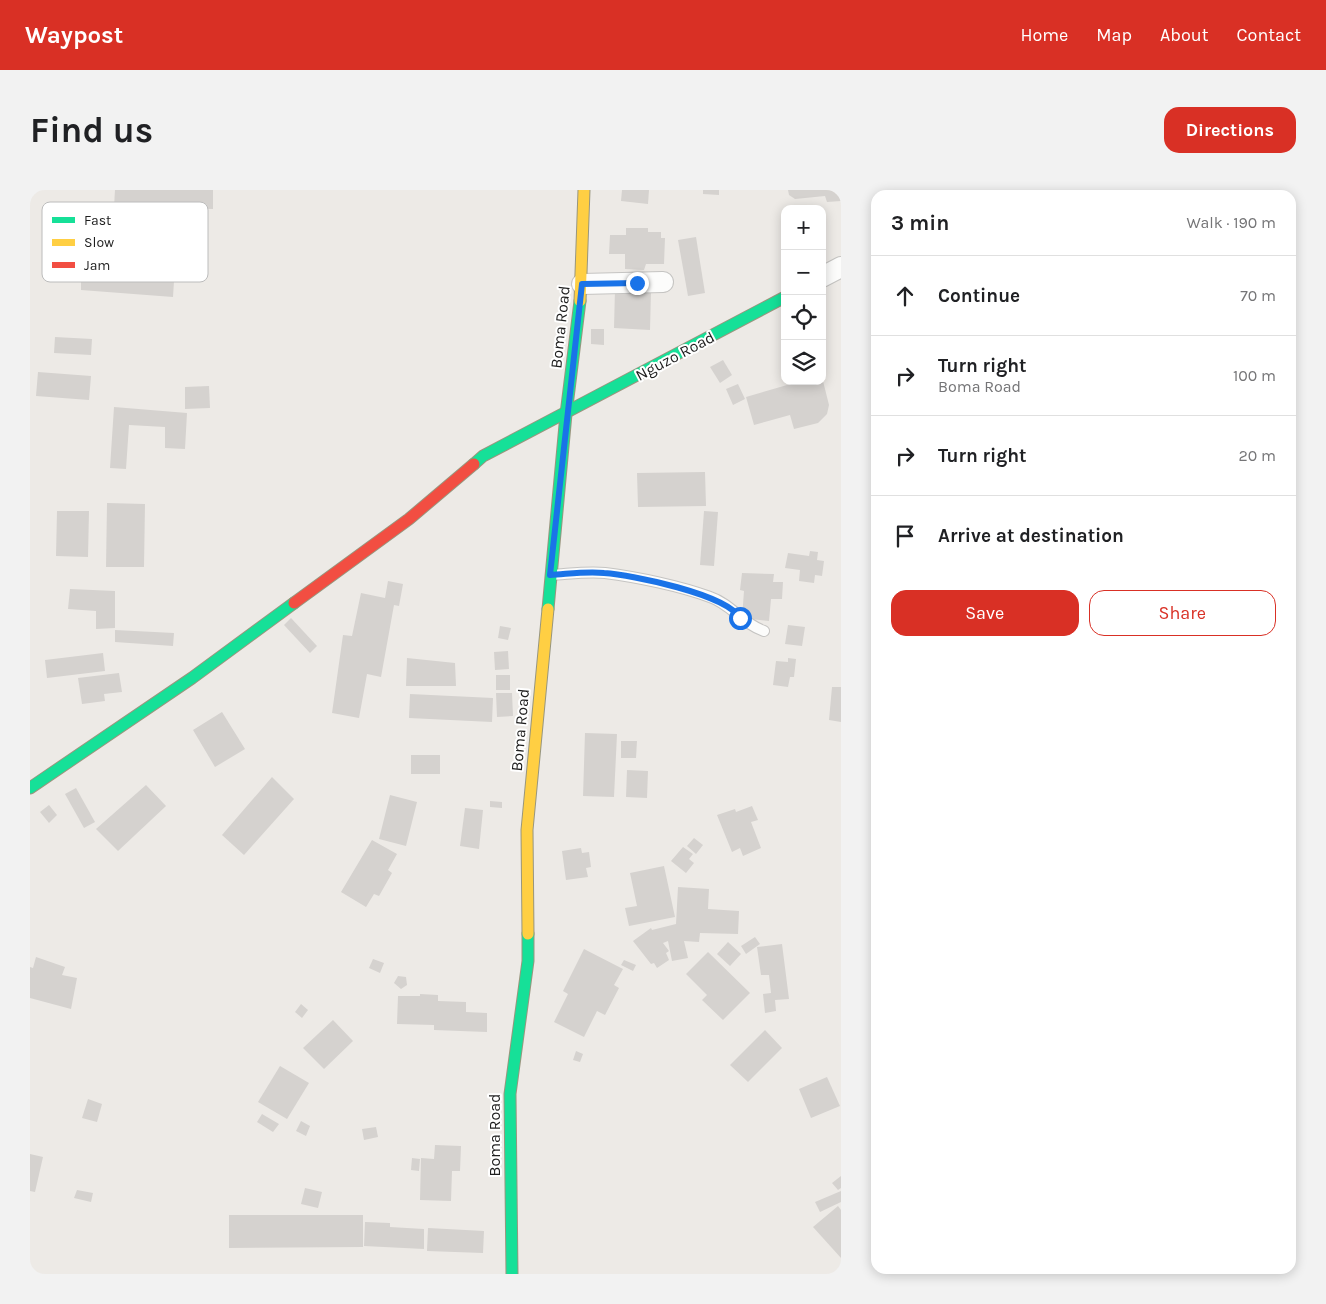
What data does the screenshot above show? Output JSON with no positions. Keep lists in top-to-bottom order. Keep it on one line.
{"streets":{"street":["Boma Road","Nguzo Road"]},"crossings":[["Boma Road","Nguzo Road"]],"legend":["Fast","Slow","Jam"],"page":{"header":"Waypost","nav":["Home","Map","About","Contact"],"buttons":["Directions",["Save","Share"]],"title":"Find us","heading":["3 min","Walk · 190 m"],"map_buttons":["+","−"],"list":[["Continue","70 m"],["Turn right","Boma Road","100 m"],["Turn right","20 m"],"Arrive at destination"]}}
